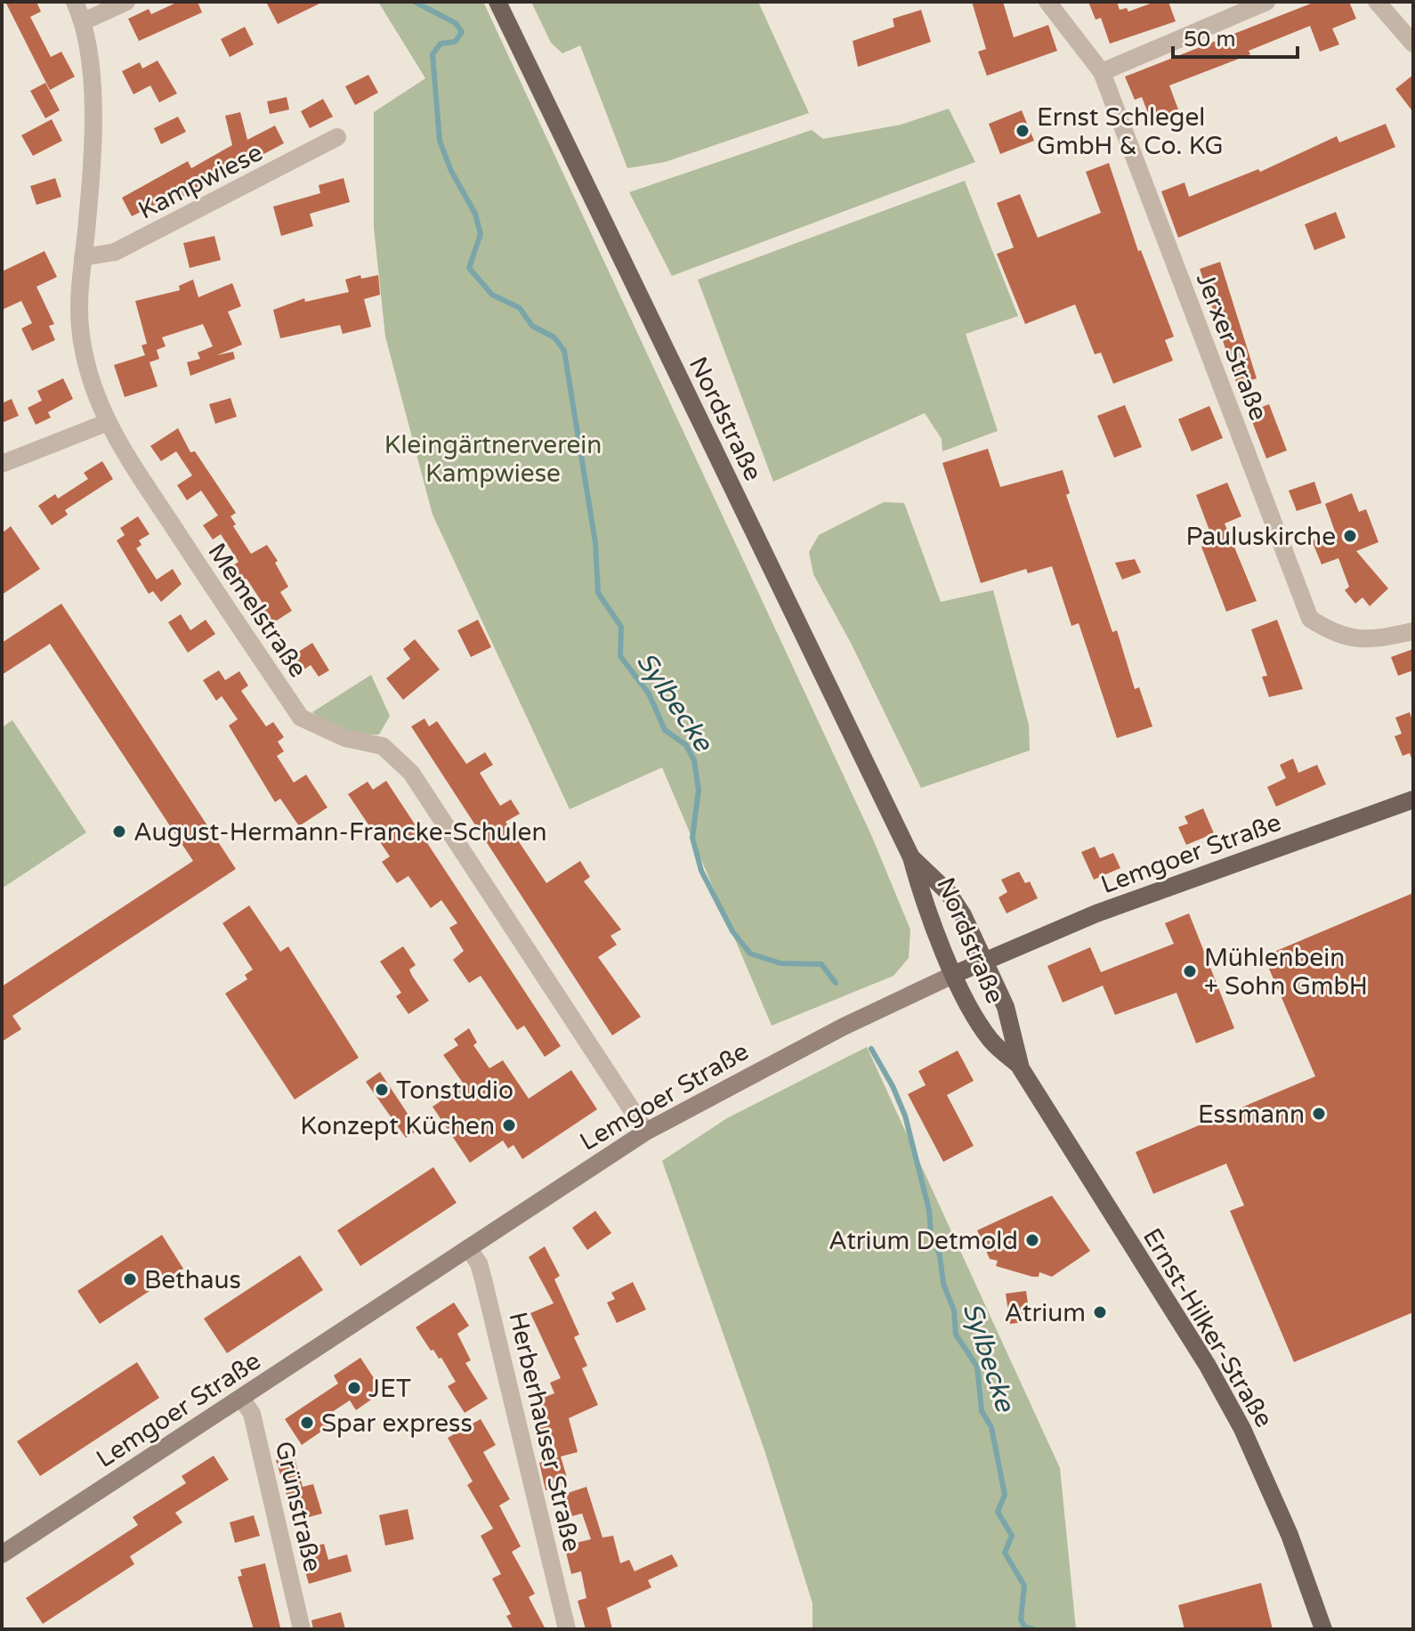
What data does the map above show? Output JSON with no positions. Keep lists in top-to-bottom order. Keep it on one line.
{"streets":{"main road":["Nordstraße","Lemgoer Straße","Ernst-Hilker-Straße"],"street":["Kampwiese","Jerxer Straße","Memelstraße","Herberhauser Straße","Grünstraße"]},"crossings":[["Kampwiese","Memelstraße"],["Nordstraße","Lemgoer Straße"],["Nordstraße","Ernst-Hilker-Straße"],["Memelstraße","Lemgoer Straße"],["Lemgoer Straße","Ernst-Hilker-Straße"],["Lemgoer Straße","Herberhauser Straße"],["Lemgoer Straße","Grünstraße"]],"water":["Sylbecke"],"parks":["Kleingärtnerverein Kampwiese"],"places":["Ernst Schlegel GmbH & Co. KG","Pauluskirche","August-Hermann-Francke-Schulen","Mühlenbein + Sohn GmbH","Tonstudio","Essmann","Konzept Küchen","Atrium Detmold","Bethaus","Atrium","JET","Spar express"],"scale_bar":"50 m"}
